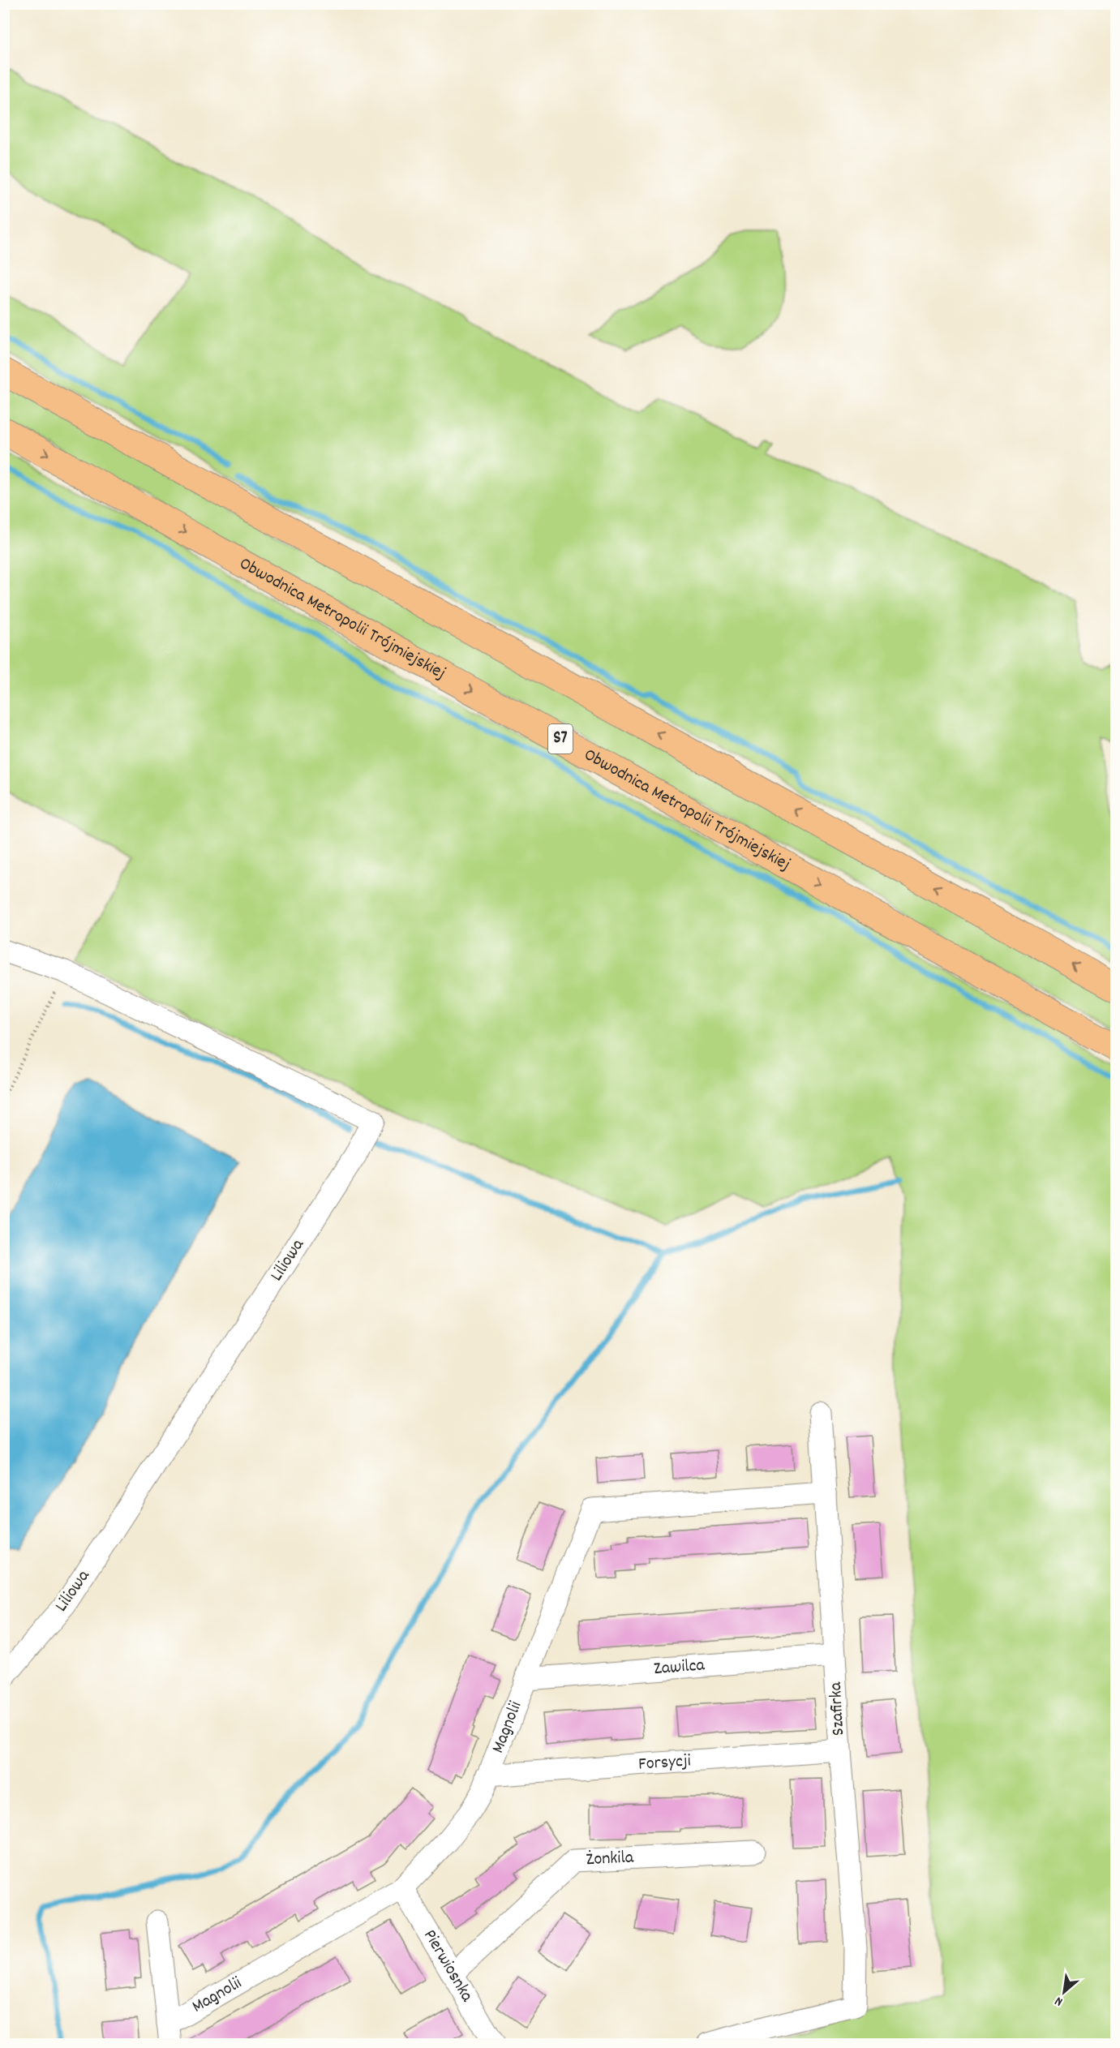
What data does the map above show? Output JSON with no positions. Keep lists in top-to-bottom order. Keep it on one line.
{"streets":{"highway":["Obwodnica Metropolii Trójmiejskiej","S7"],"street":["Liliowa","Zawilca","Szafirka","Magnolii","Forsycji","Żonkila","Pierwiosnka"]},"crossings":[["Zawilca","Szafirka"],["Zawilca","Magnolii"],["Szafirka","Magnolii"],["Szafirka","Forsycji"],["Magnolii","Forsycji"],["Magnolii","Pierwiosnka"],["Żonkila","Pierwiosnka"]],"north":"bottom left"}
